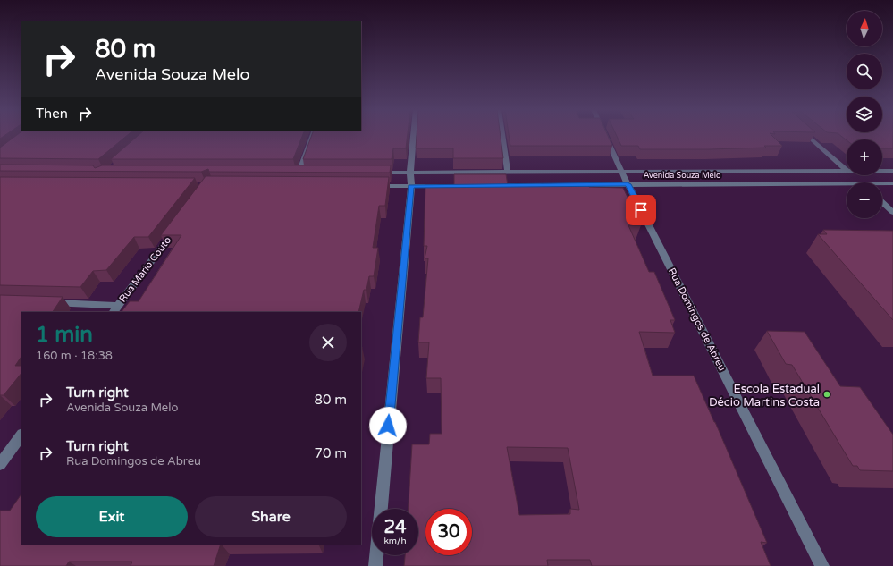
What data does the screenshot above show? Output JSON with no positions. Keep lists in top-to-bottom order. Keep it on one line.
{"streets":{"street":["Avenida Souza Melo","Rua Mário Couto","Rua Domingos de Abreu"]},"crossings":[["Avenida Souza Melo","Rua Domingos de Abreu"]],"places":["Escola Estadual Décio Martins Costa"],"north":"top","page":{"map_buttons":["+","−"],"turn":["80 m","Avenida Souza Melo"],"then":"Then","heading":["1 min","160 m · 18:38"],"list":[{"name":"Turn right","note":"Avenida Souza Melo","value":"80 m"},{"name":"Turn right","note":"Rua Domingos de Abreu","value":"70 m"}],"buttons":["Exit","Share"],"speed":"24 km/h","limit":"30"}}
